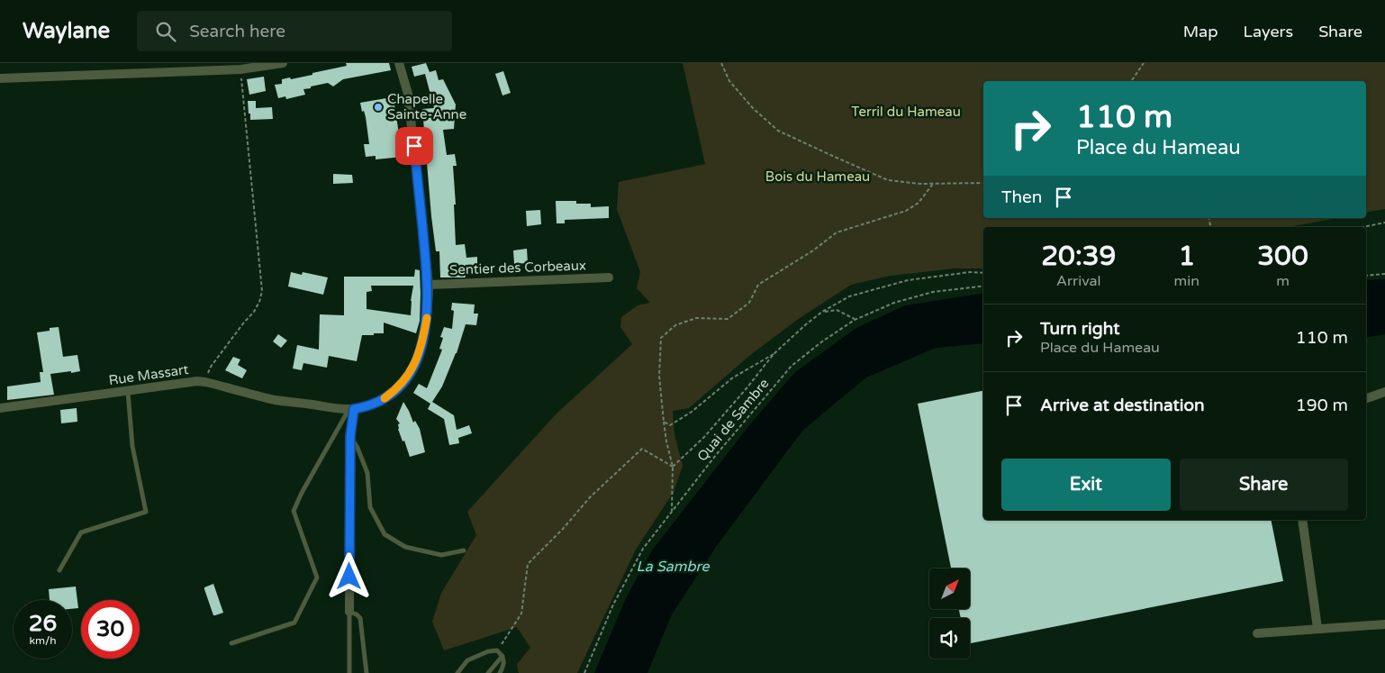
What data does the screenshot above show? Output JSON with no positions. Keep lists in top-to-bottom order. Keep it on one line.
{"streets":{"street":["Sentier des Corbeaux","Rue Massart"],"path":["Quai de Sambre"]},"water":["La Sambre"],"parks":["Terril du Hameau","Bois du Hameau"],"places":["Chapelle Sainte-Anne"],"north":"top right","page":{"header":"Waylane","search":"Search here","nav":["Map","Layers","Share"],"turn":["110 m","Place du Hameau"],"then":"Then","eta":["20:39","Arrival","1","min","300","m"],"list":[{"name":"Turn right","note":"Place du Hameau","value":"110 m"},{"name":"Arrive at destination","value":"190 m"}],"buttons":["Exit","Share"],"speed":"26 km/h","limit":"30"}}
